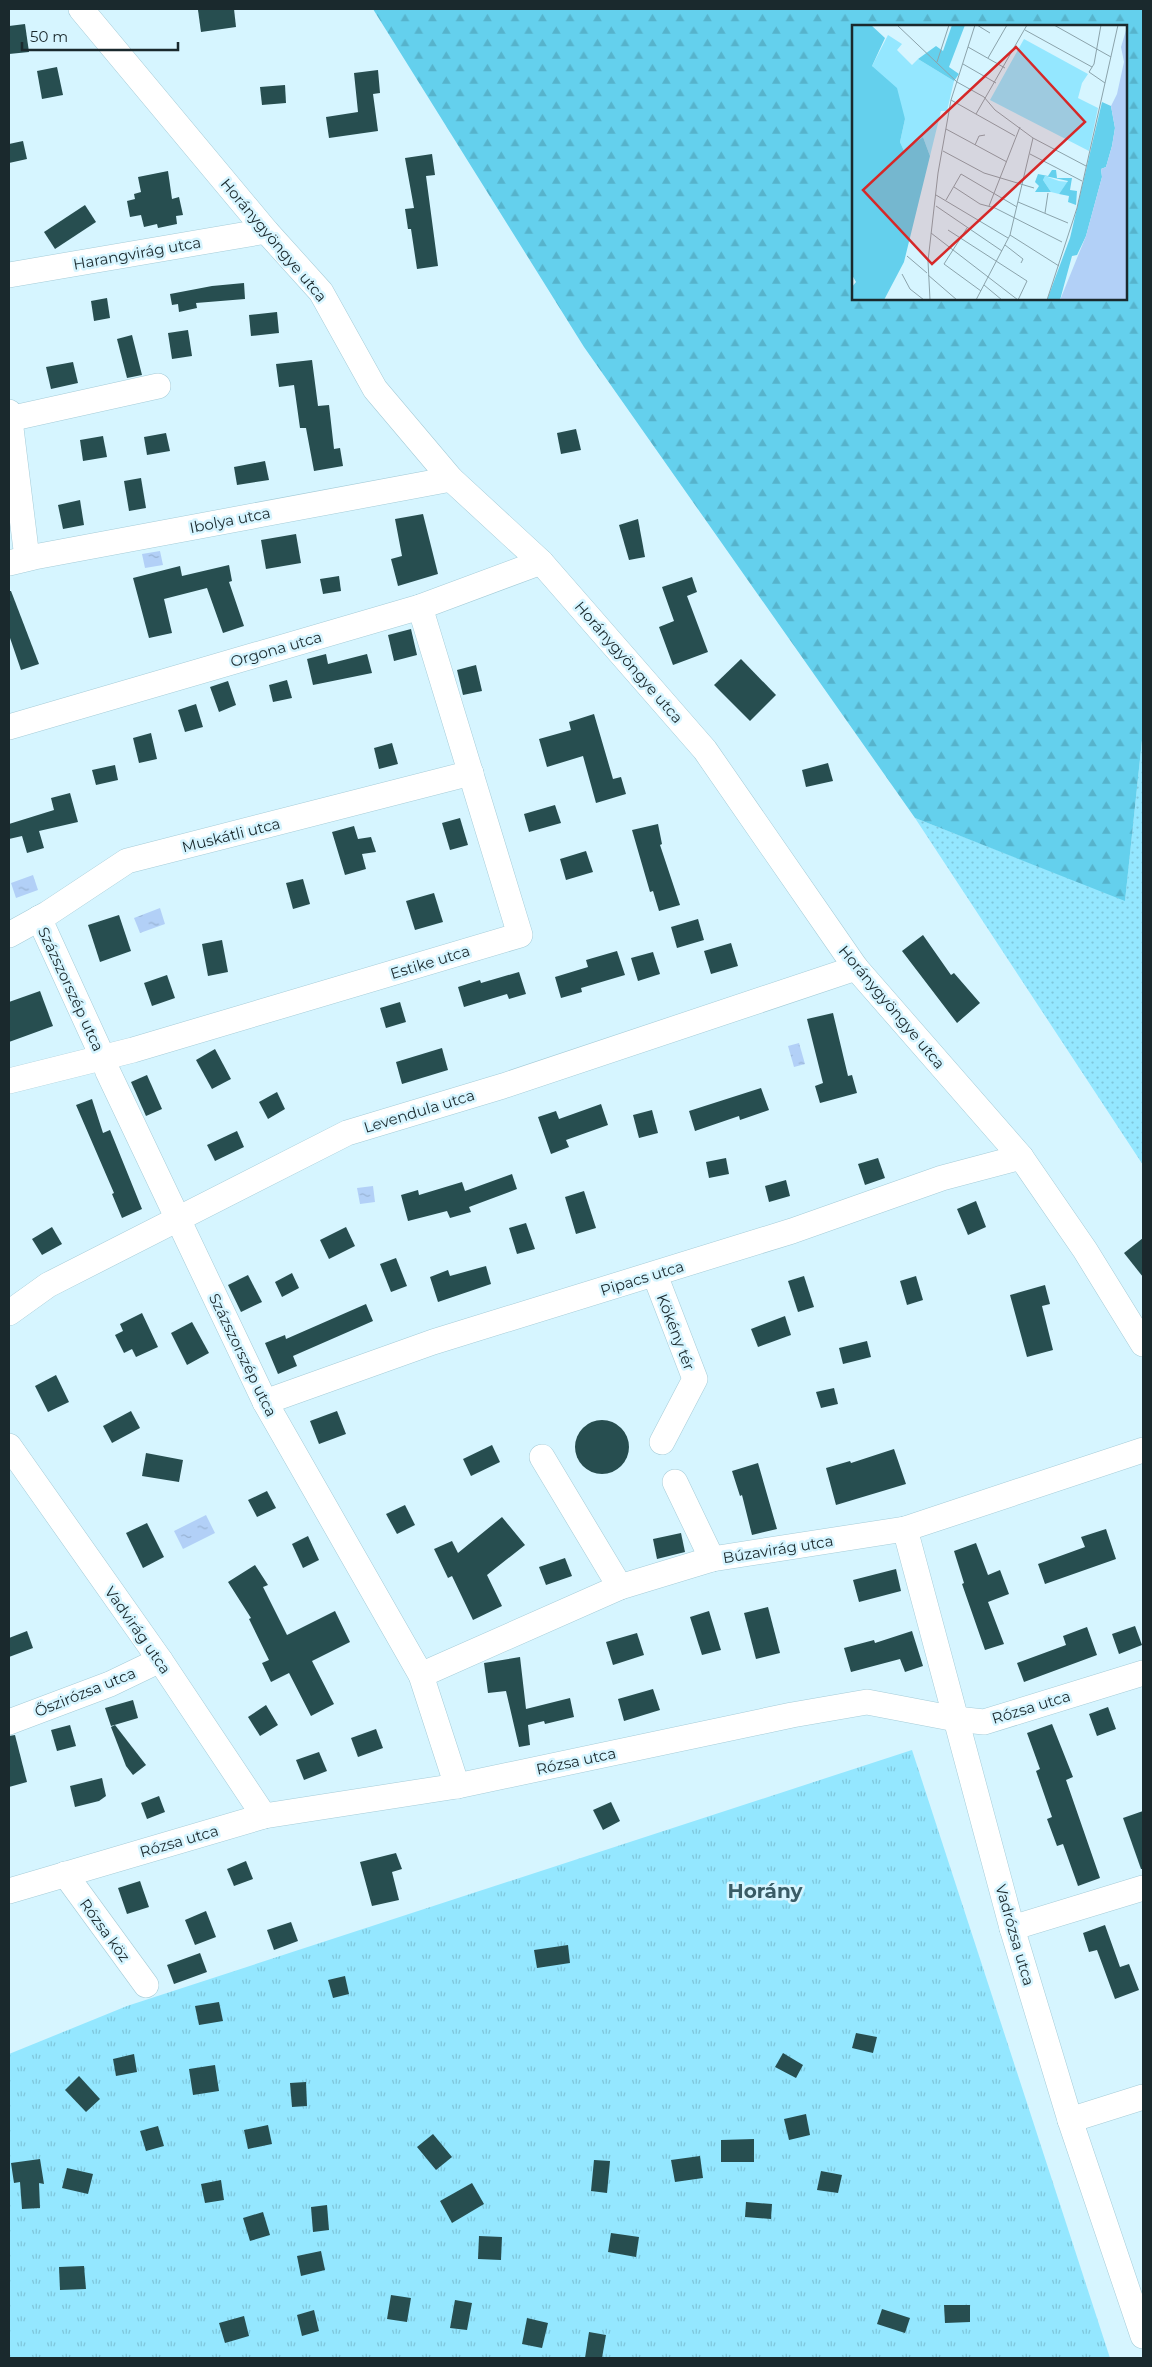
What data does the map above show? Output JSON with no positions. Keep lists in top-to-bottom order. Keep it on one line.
{"streets":{"street":["Horánygyöngye utca","Harangvirág utca","Ibolya utca","Orgona utca","Muskátli utca","Estike utca","Százszorszép utca","Levendula utca","Pipacs utca","Kökény tér","Búzavirág utca","Vadvirág utca","Őszirózsa utca","Rózsa utca","Rózsa köz","Vadrózsa utca"]},"crossings":[["Horánygyöngye utca","Harangvirág utca"],["Horánygyöngye utca","Ibolya utca"],["Horánygyöngye utca","Orgona utca"],["Horánygyöngye utca","Levendula utca"],["Horánygyöngye utca","Pipacs utca"],["Orgona utca","Estike utca"],["Muskátli utca","Estike utca"],["Muskátli utca","Százszorszép utca"],["Estike utca","Százszorszép utca"],["Százszorszép utca","Levendula utca"],["Százszorszép utca","Pipacs utca"],["Százszorszép utca","Búzavirág utca"],["Százszorszép utca","Rózsa utca"],["Pipacs utca","Kökény tér"],["Búzavirág utca","Vadrózsa utca"],["Vadvirág utca","Őszirózsa utca"],["Vadvirág utca","Rózsa utca"],["Rózsa utca","Rózsa köz"],["Rózsa utca","Vadrózsa utca"]],"districts":["Horány"],"scale_bar":"50 m"}
